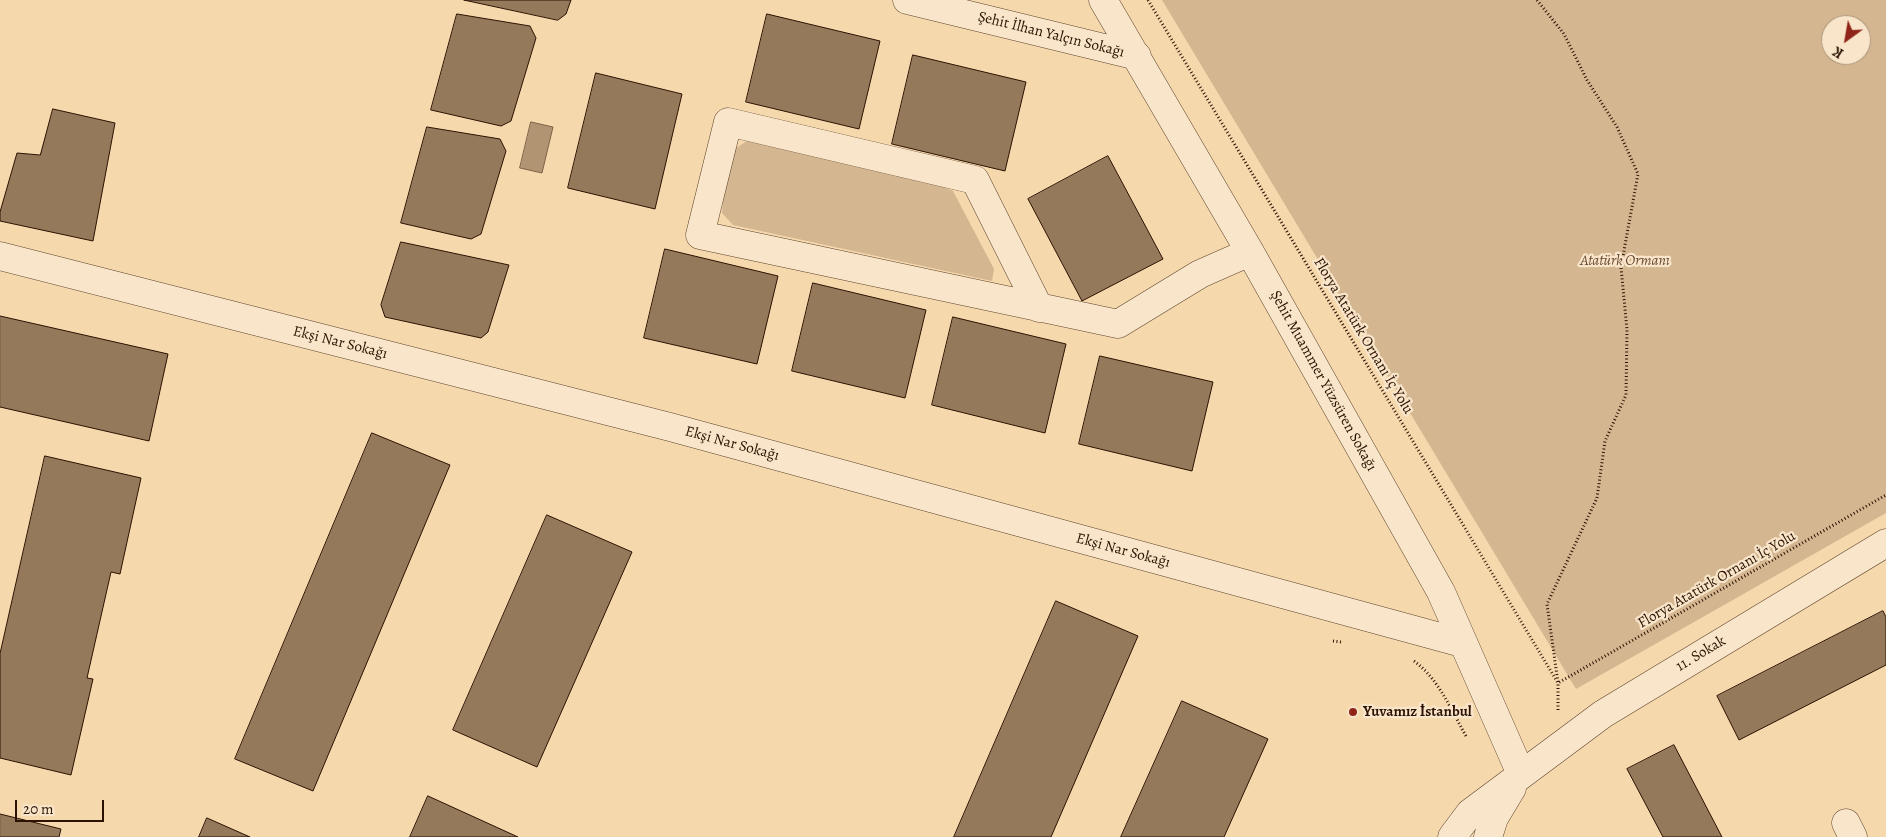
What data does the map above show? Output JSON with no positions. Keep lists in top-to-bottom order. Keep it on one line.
{"streets":{"street":["Şehit İlhan Yalçın Sokağı","Ekşi Nar Sokağı","Şehit Muammer Yüzsüren Sokağı","11. Sokak"],"path":["Florya Atatürk Ornanı İç Yolu"]},"crossings":[["Şehit İlhan Yalçın Sokağı","Şehit Muammer Yüzsüren Sokağı"],["Ekşi Nar Sokağı","Şehit Muammer Yüzsüren Sokağı"],["Şehit Muammer Yüzsüren Sokağı","11. Sokak"]],"parks":["Atatürk Ormanı"],"places":["Yuvamız İstanbul"],"scale_bar":"20 m","north":"bottom left"}
